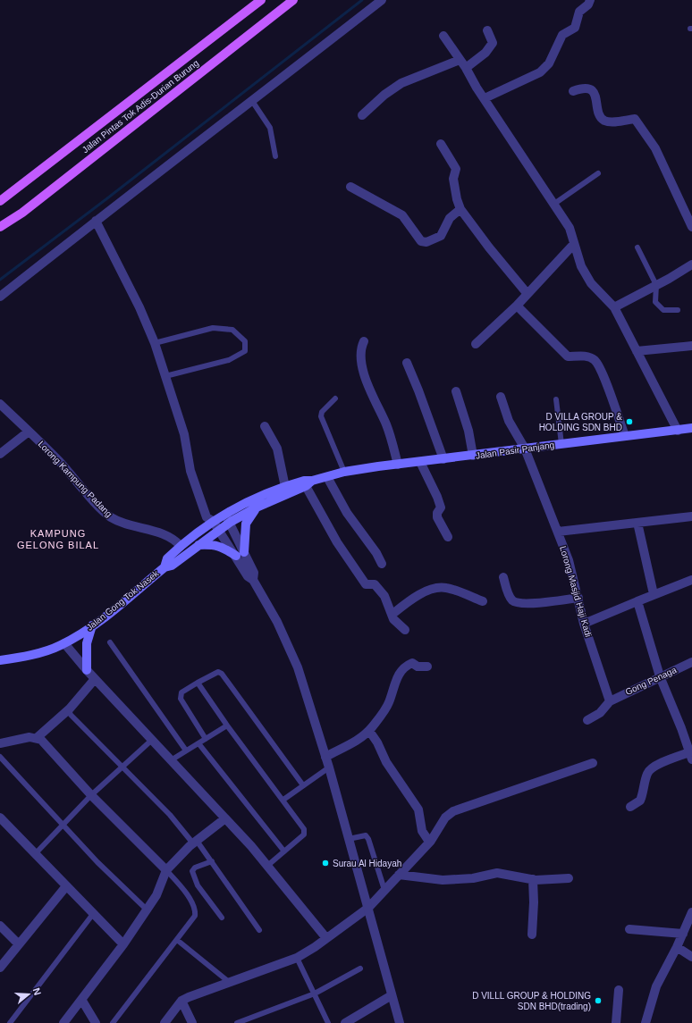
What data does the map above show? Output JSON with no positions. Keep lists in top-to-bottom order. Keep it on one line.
{"streets":{"main road":["Jalan Pintas Tok Adis-Durian Burung","Jalan Pasir Panjang","Jalan Gong Tok Nasek"],"street":["Lorong Kampung Padang","Lorong Masjid Haji Kadi","Gong Penaga"]},"crossings":[["Jalan Pasir Panjang","Lorong Masjid Haji Kadi"],["Jalan Pasir Panjang","Jalan Gong Tok Nasek"],["Lorong Kampung Padang","Jalan Gong Tok Nasek"],["Lorong Masjid Haji Kadi","Gong Penaga"]],"districts":["KAMPUNG GELONG BILAL"],"places":["D VILLA GROUP & HOLDING SDN BHD","Surau Al Hidayah","D VILLL GROUP & HOLDING SDN BHD(trading)"],"north":"right"}
